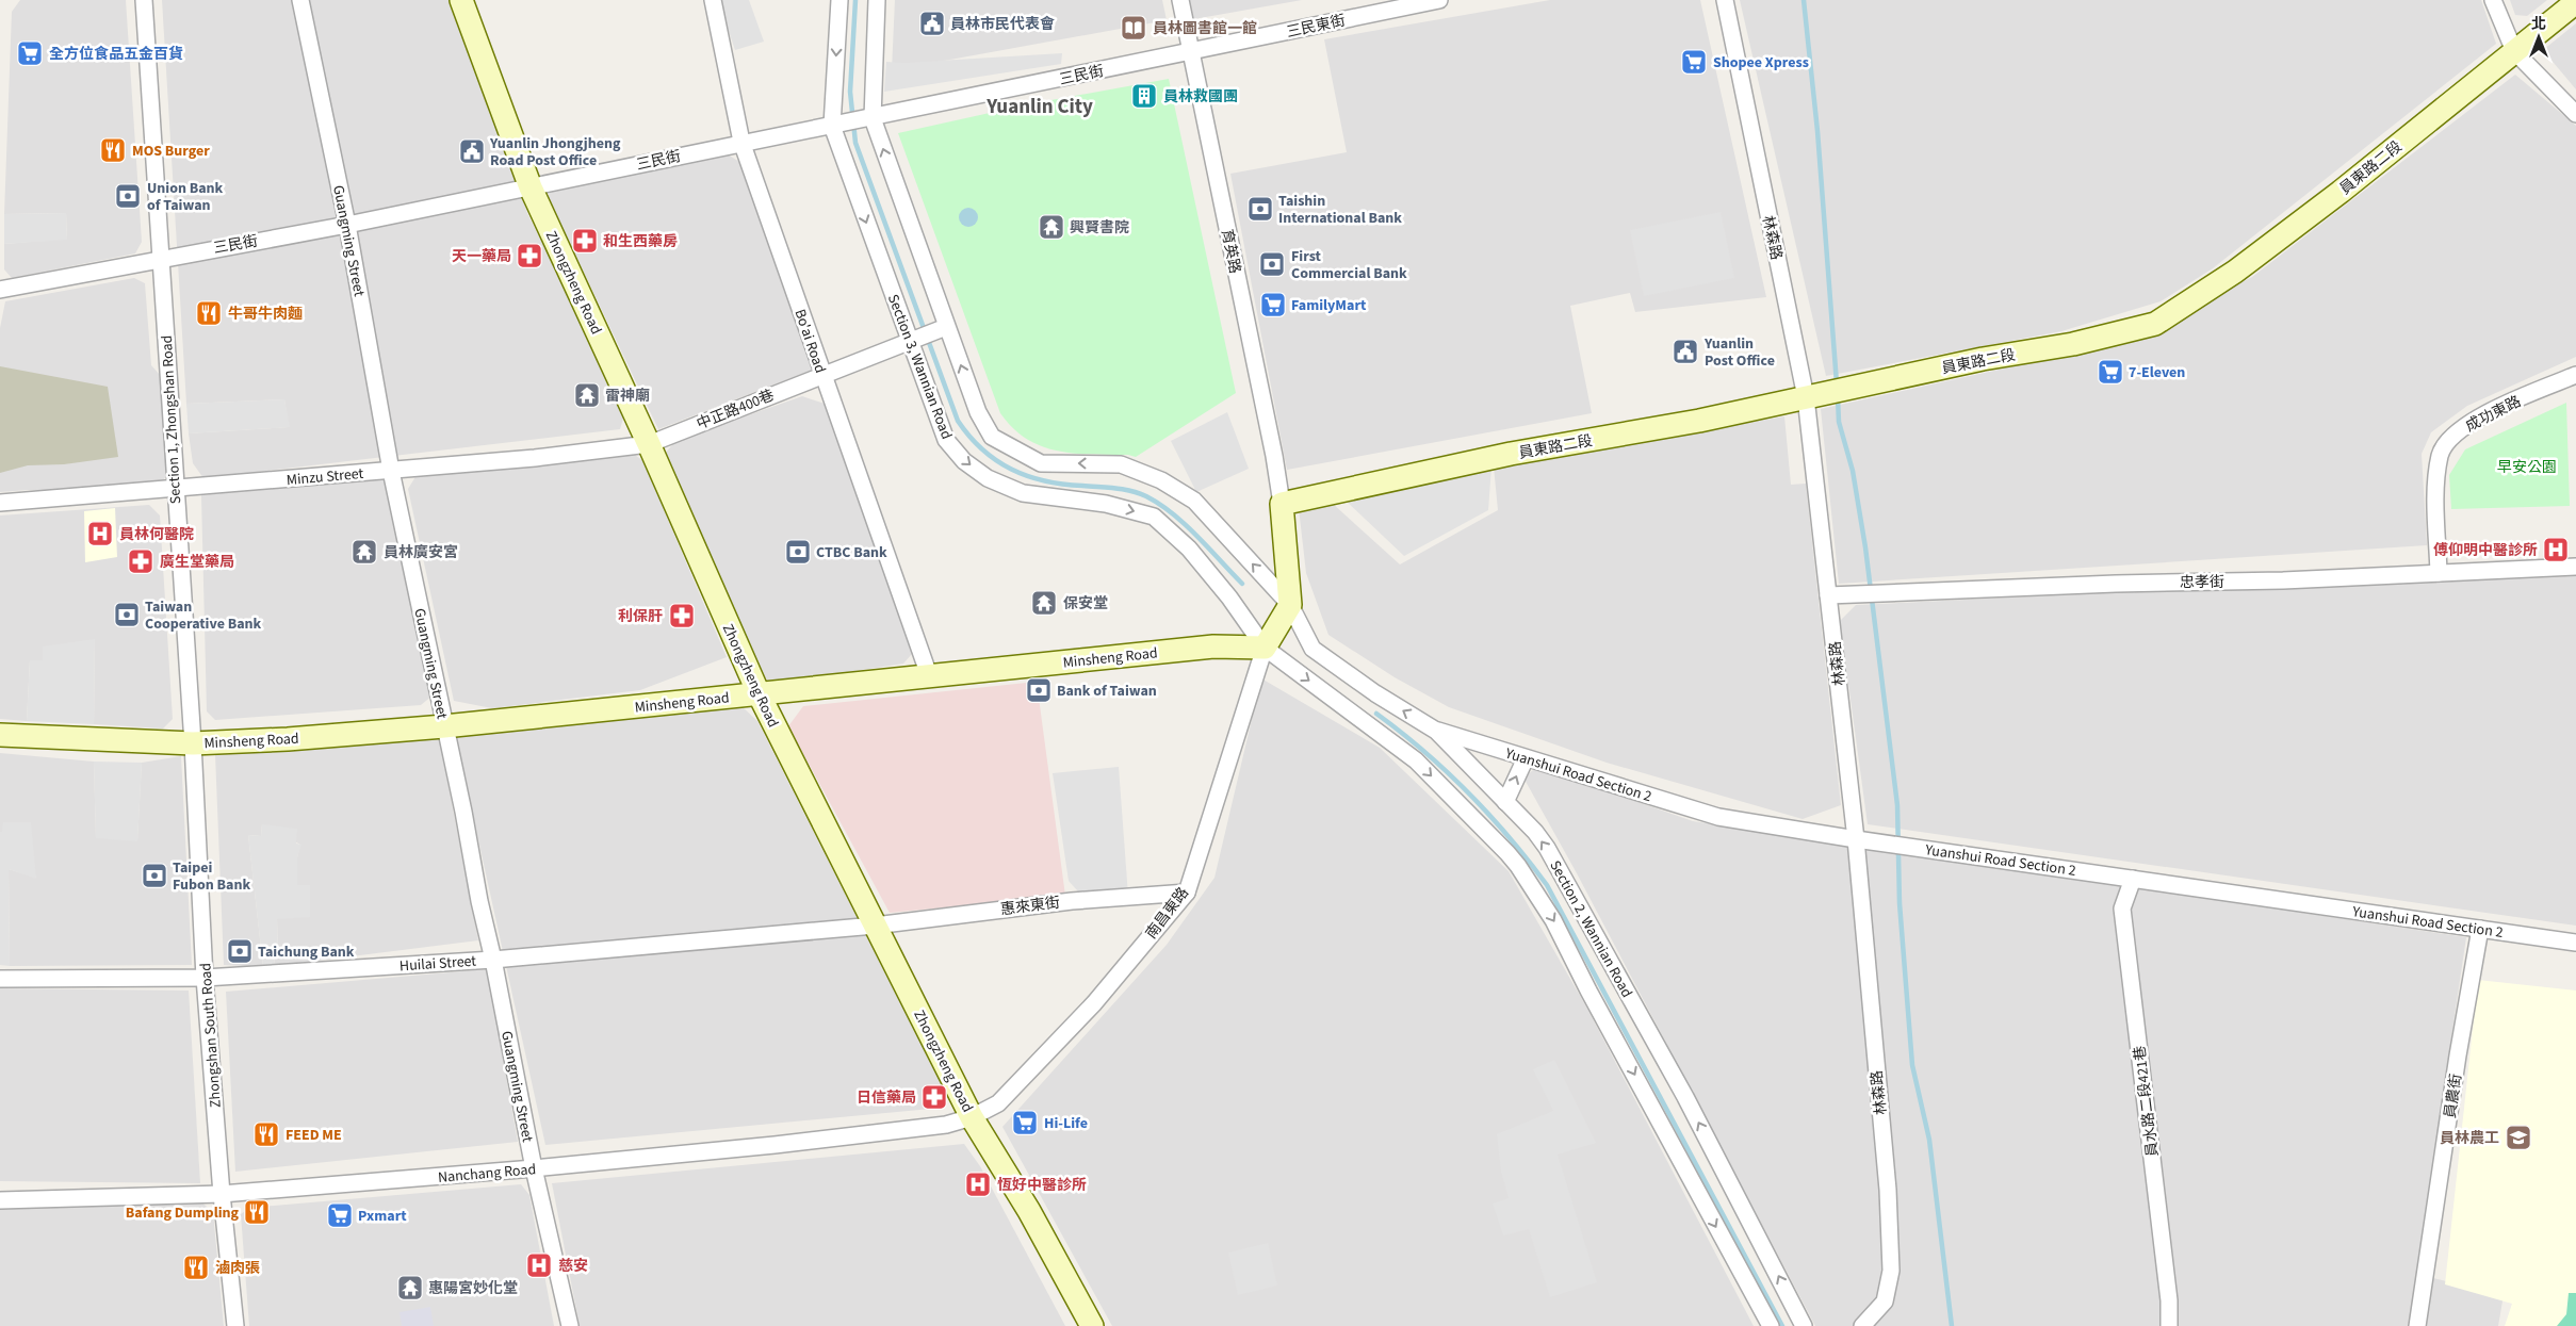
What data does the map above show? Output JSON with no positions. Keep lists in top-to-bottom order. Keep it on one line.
{"streets":{"street":["三民東街","三民街","員東路二段","林森路","Guangming Street","育英路","Zhongzheng Road","Bo'ai Road","Section 3, Wannian Road","中正路400巷","成功東路","Section 1, Zhongshan Road","Minzu Street","忠孝街","Minsheng Road","Yuanshui Road Section 2","惠來東街","南昌東路","Section 2, Wannian Road","Huilai Street","Zhongshan South Road","員農街","員水路二段421巷","Nanchang Road"]},"crossings":[["三民東街","三民街"],["三民東街","育英路"],["三民街","Guangming Street"],["三民街","育英路"],["三民街","Zhongzheng Road"],["三民街","Bo'ai Road"],["三民街","Section 3, Wannian Road"],["三民街","Section 1, Zhongshan Road"],["員東路二段","林森路"],["員東路二段","育英路"],["林森路","忠孝街"],["林森路","Yuanshui Road Section 2"],["Guangming Street","Minzu Street"],["Guangming Street","Minsheng Road"],["Guangming Street","Huilai Street"],["Guangming Street","Nanchang Road"],["Zhongzheng Road","中正路400巷"],["Zhongzheng Road","Minzu Street"],["Zhongzheng Road","Minsheng Road"],["Zhongzheng Road","惠來東街"],["Zhongzheng Road","南昌東路"],["Zhongzheng Road","Huilai Street"],["Zhongzheng Road","Nanchang Road"],["Bo'ai Road","中正路400巷"],["Bo'ai Road","Minsheng Road"],["Section 3, Wannian Road","中正路400巷"],["Section 3, Wannian Road","Minsheng Road"],["Section 3, Wannian Road","南昌東路"],["Section 3, Wannian Road","Section 2, Wannian Road"],["中正路400巷","Minzu Street"],["成功東路","忠孝街"],["Section 1, Zhongshan Road","Minzu Street"],["Section 1, Zhongshan Road","Minsheng Road"],["Section 1, Zhongshan Road","Zhongshan South Road"],["Minsheng Road","南昌東路"],["Minsheng Road","Section 2, Wannian Road"],["Minsheng Road","Zhongshan South Road"],["Yuanshui Road Section 2","Section 2, Wannian Road"],["Yuanshui Road Section 2","員農街"],["Yuanshui Road Section 2","員水路二段421巷"],["惠來東街","南昌東路"],["惠來東街","Huilai Street"],["南昌東路","Section 2, Wannian Road"],["南昌東路","Nanchang Road"],["Huilai Street","Zhongshan South Road"],["Zhongshan South Road","Nanchang Road"]],"one_way":["Section 3, Wannian Road"],"districts":["Yuanlin City"],"parks":["早安公園"],"places":{"public building":["員林市民代表會","Yuanlin Jhongjheng Road Post Office","Yuanlin Post Office"],"library":["員林圖書館一館"],"supermarket":["全方位食品五金百貨","Shopee Xpress","FamilyMart","7-Eleven","Hi-Life","Pxmart"],"building":["員林救國團"],"restaurant":["MOS Burger","牛哥牛肉麵","FEED ME","Bafang Dumpling","滷肉張"],"bank":["Union Bank of Taiwan","Taishin International Bank","First Commercial Bank","CTBC Bank","Taiwan Cooperative Bank","Bank of Taiwan","Taipei Fubon Bank","Taichung Bank"],"temple":["興賢書院","雷神廟","員林廣安宮","保安堂","惠陽宮妙化堂"],"pharmacy":["和生西藥房","天一藥局","廣生堂藥局","利保肝","日信藥局"],"hospital":["員林何醫院","傅仰明中醫診所","恆好中醫診所","慈安"],"school or university":["員林農工"]},"north":"top"}
